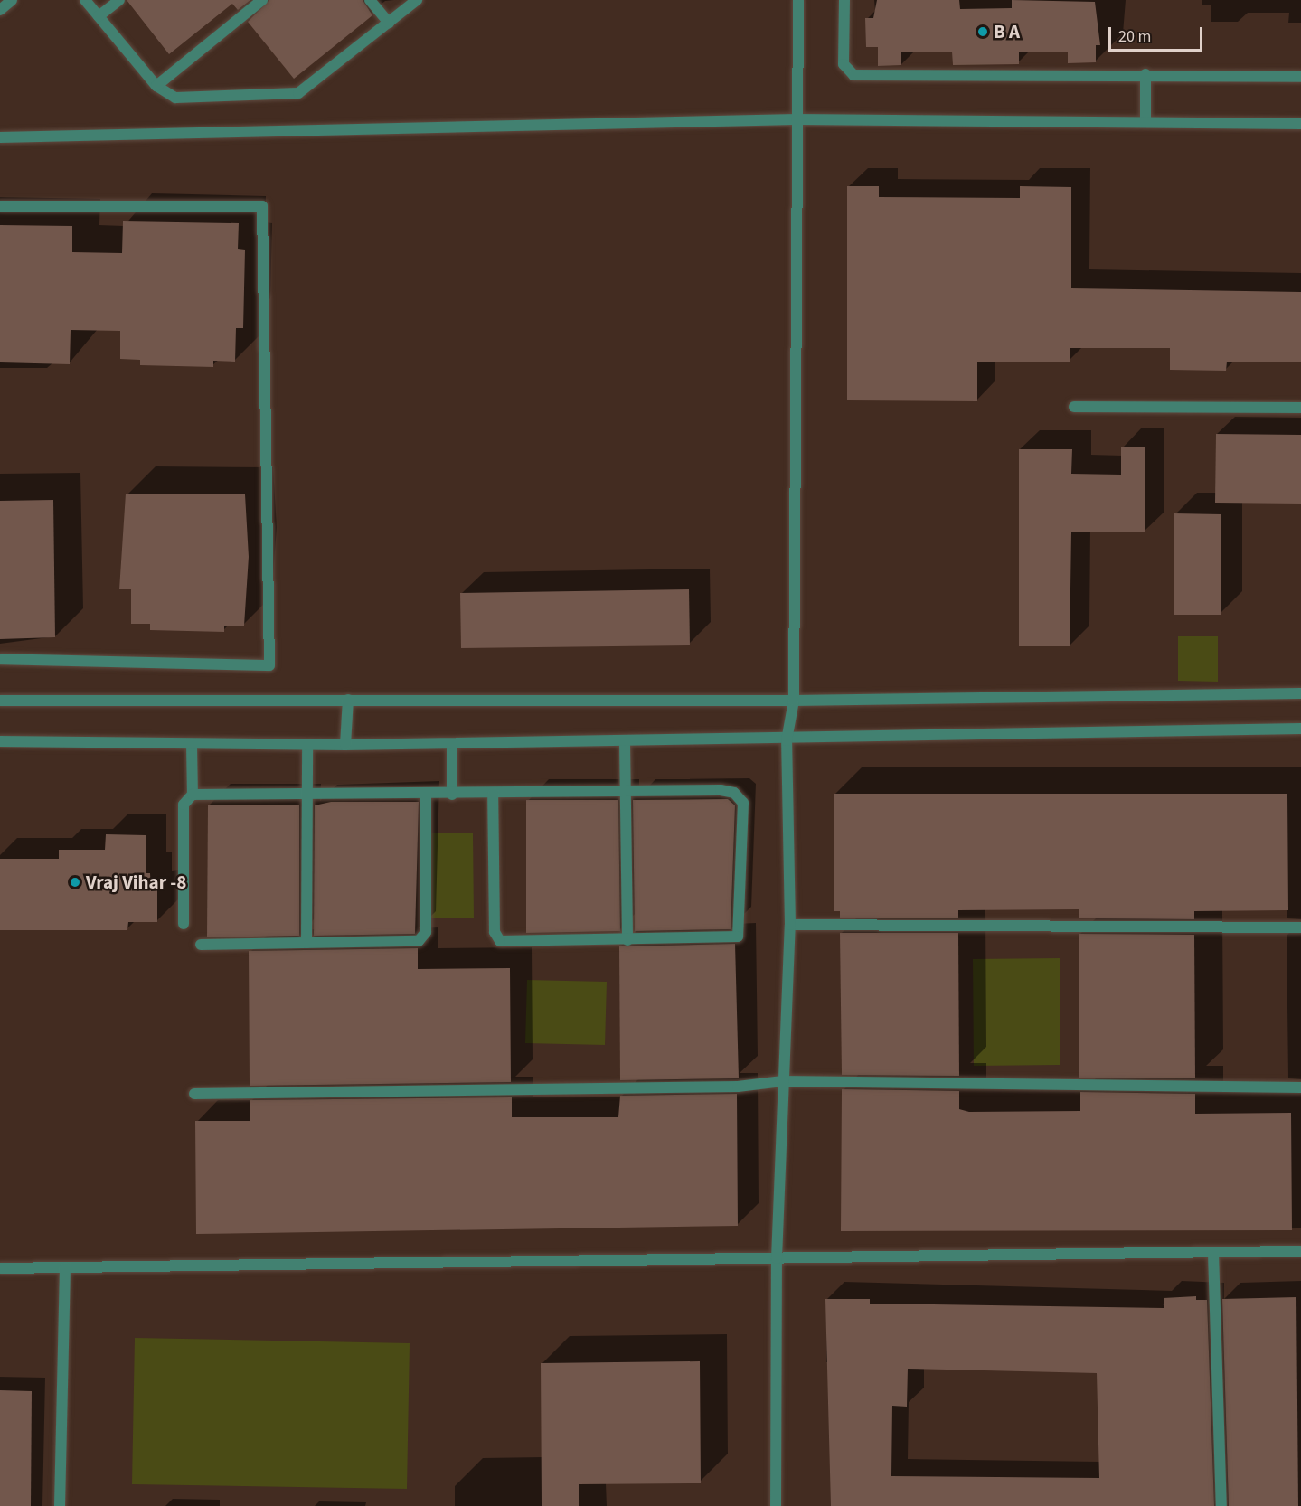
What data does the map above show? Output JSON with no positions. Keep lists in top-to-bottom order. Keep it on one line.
{"places":["B A","Vraj Vihar -8"],"scale_bar":"20 m"}
